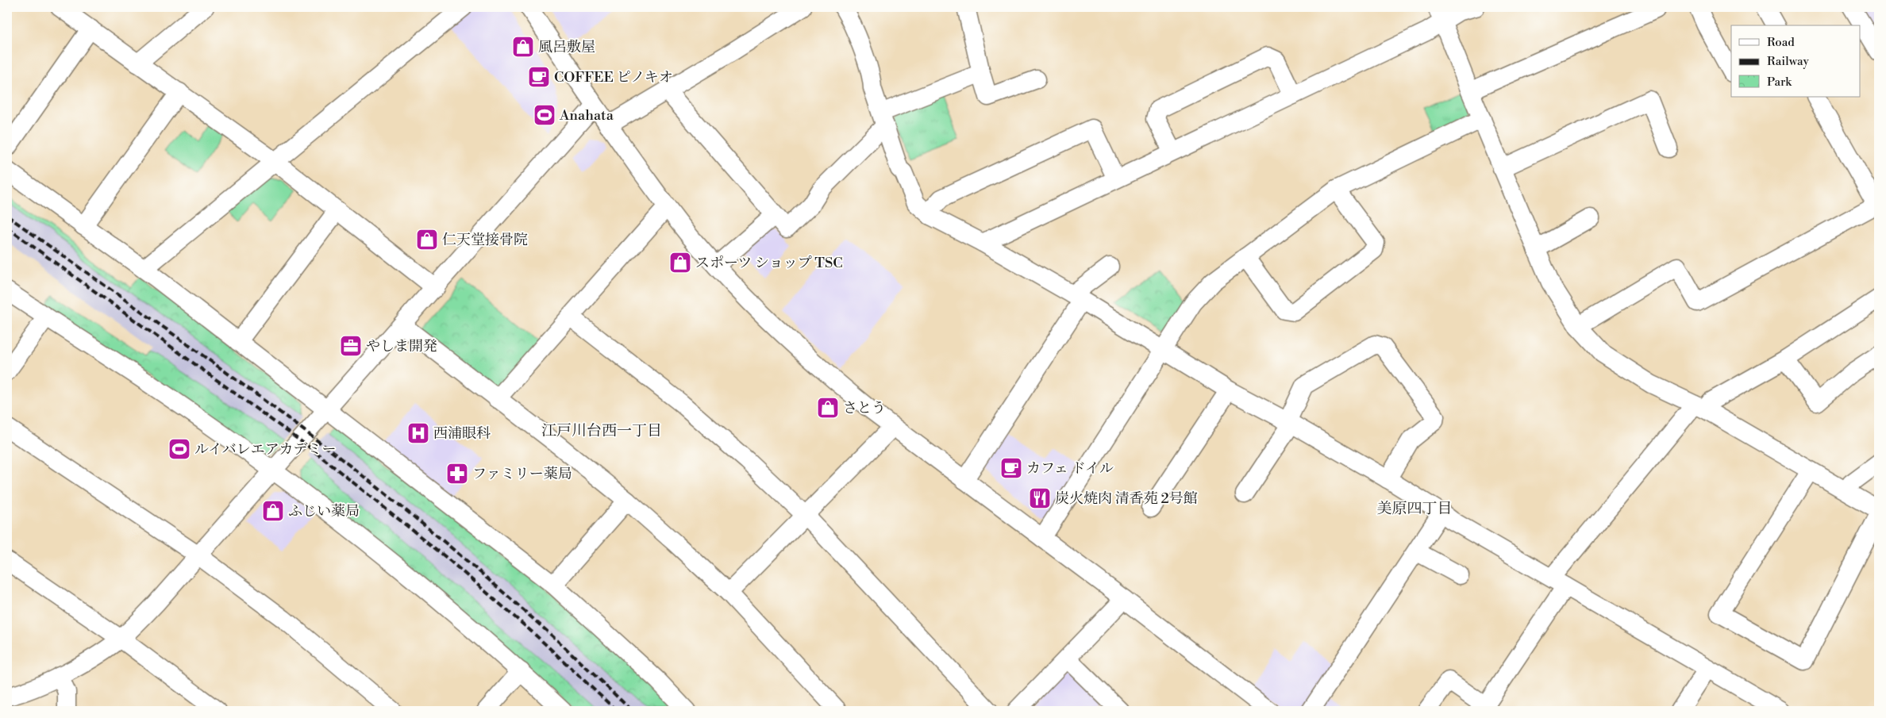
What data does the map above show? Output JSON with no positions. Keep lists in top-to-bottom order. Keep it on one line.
{"districts":["江戸川台西一丁目","美原四丁目"],"places":{"shop":["風呂敷屋","仁天堂接骨院","スポーツ ショップ TSC","さとう","ふじい薬局"],"cafe":["COFFEE ピノキオ","カフェ ドイル"],"sports":["Anahata","ルイバレエアカデミー"],"office":["やしま開発"],"hospital":["西浦眼科"],"pharmacy":["ファミリー薬局"],"restaurant":["炭火焼肉 清香苑 2号館"]},"legend":["Road","Railway","Park"]}
